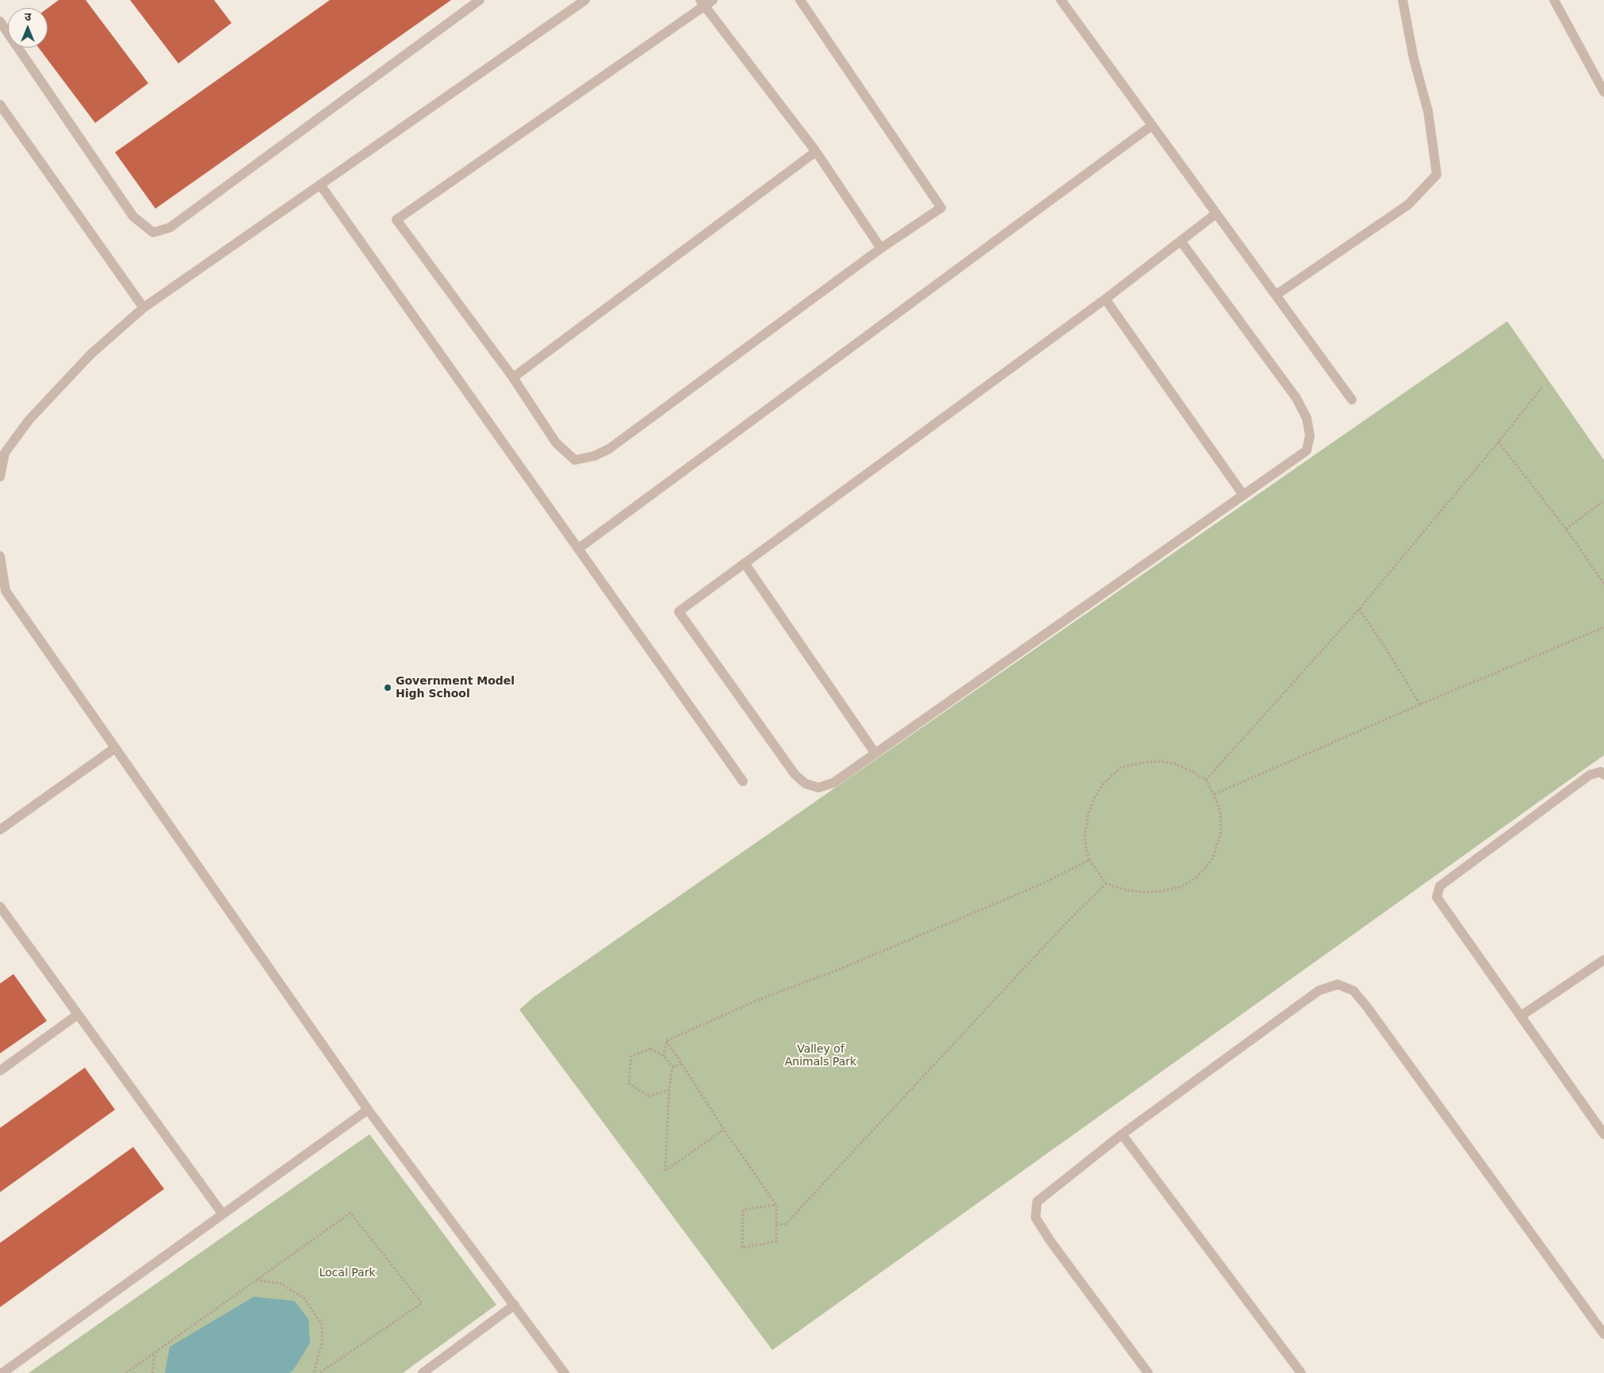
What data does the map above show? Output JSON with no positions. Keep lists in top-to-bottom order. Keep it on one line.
{"parks":["Valley of Animals Park","Local Park"],"places":["Government Model High School"],"north":"top"}
